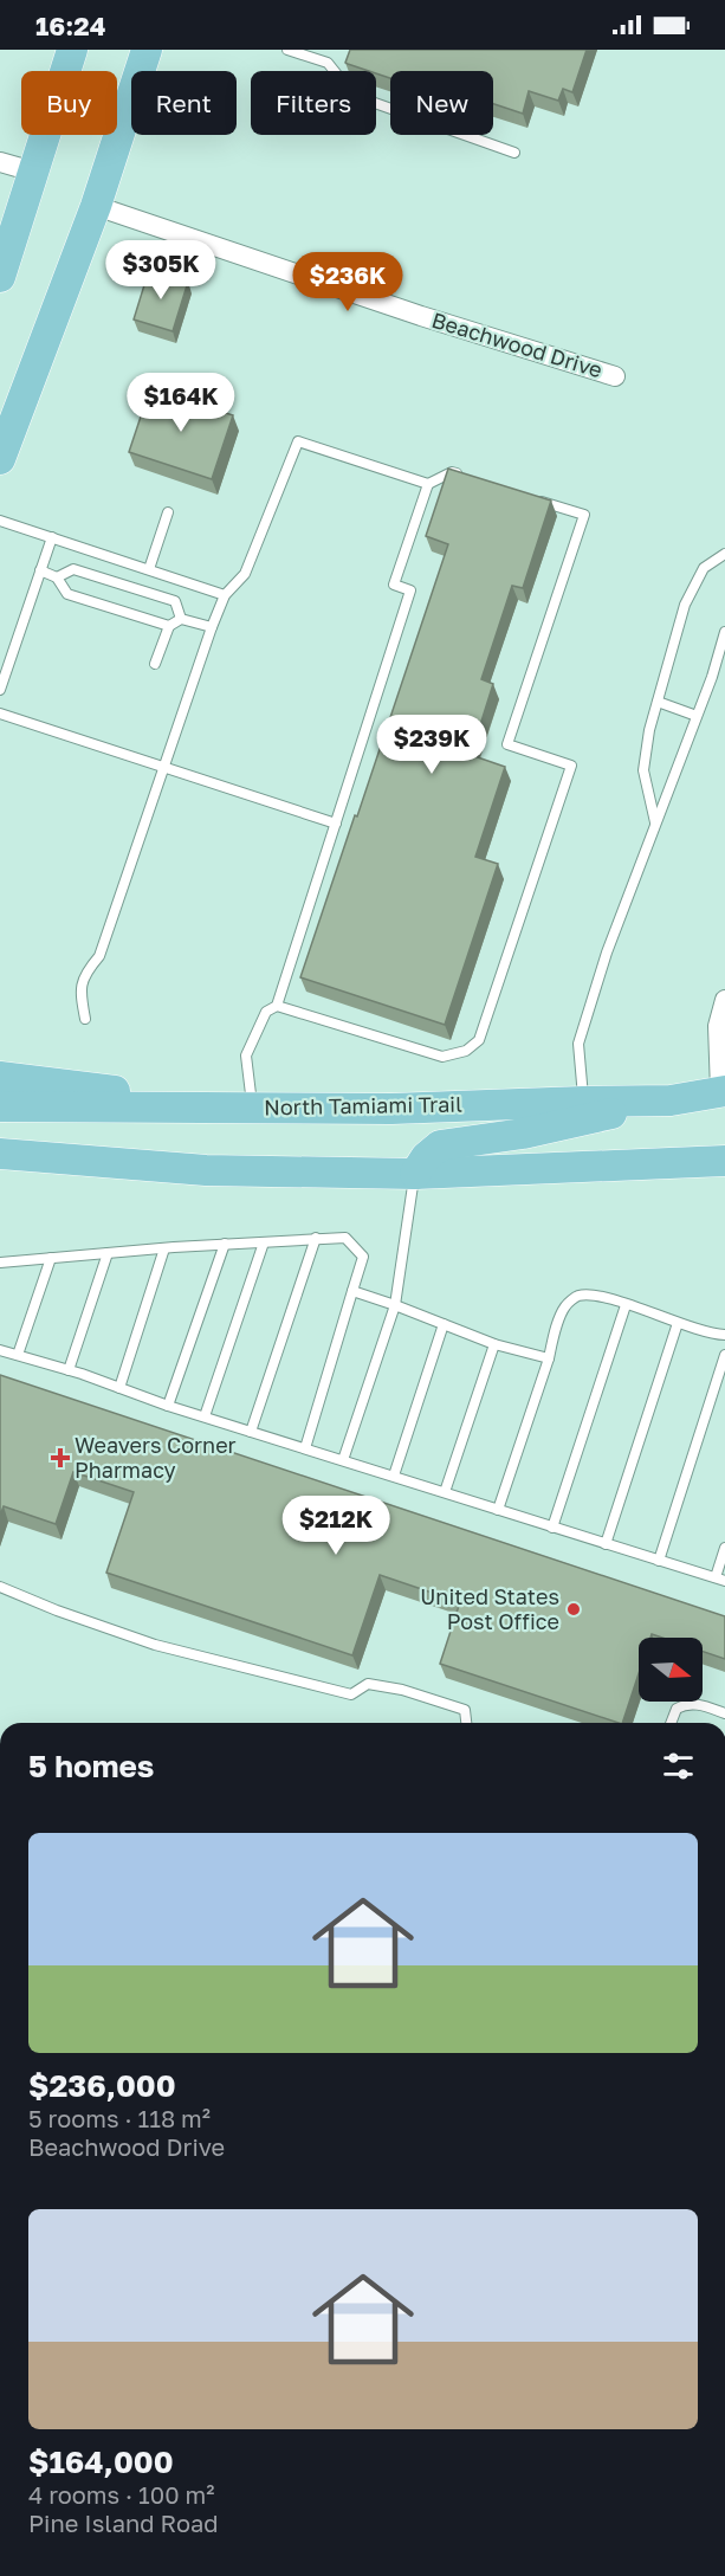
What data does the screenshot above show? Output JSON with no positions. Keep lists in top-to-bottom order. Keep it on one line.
{"streets":{"main road":["North Tamiami Trail"],"street":["Beachwood Drive"]},"places":{"health":["Weavers Corner Pharmacy"],"other":["United States Post Office"]},"north":"right","page":{"status":"16:24","chip":["Buy","Rent","Filters","New"],"price":["$305K","$236K","$164K","$239K","$212K"],"heading":"5 homes","list":[{"name":"$236,000","note":"5 rooms · 118 m² · Beachwood Drive"},{"name":"$164,000","note":"4 rooms · 100 m² · Pine Island Road"}]}}
